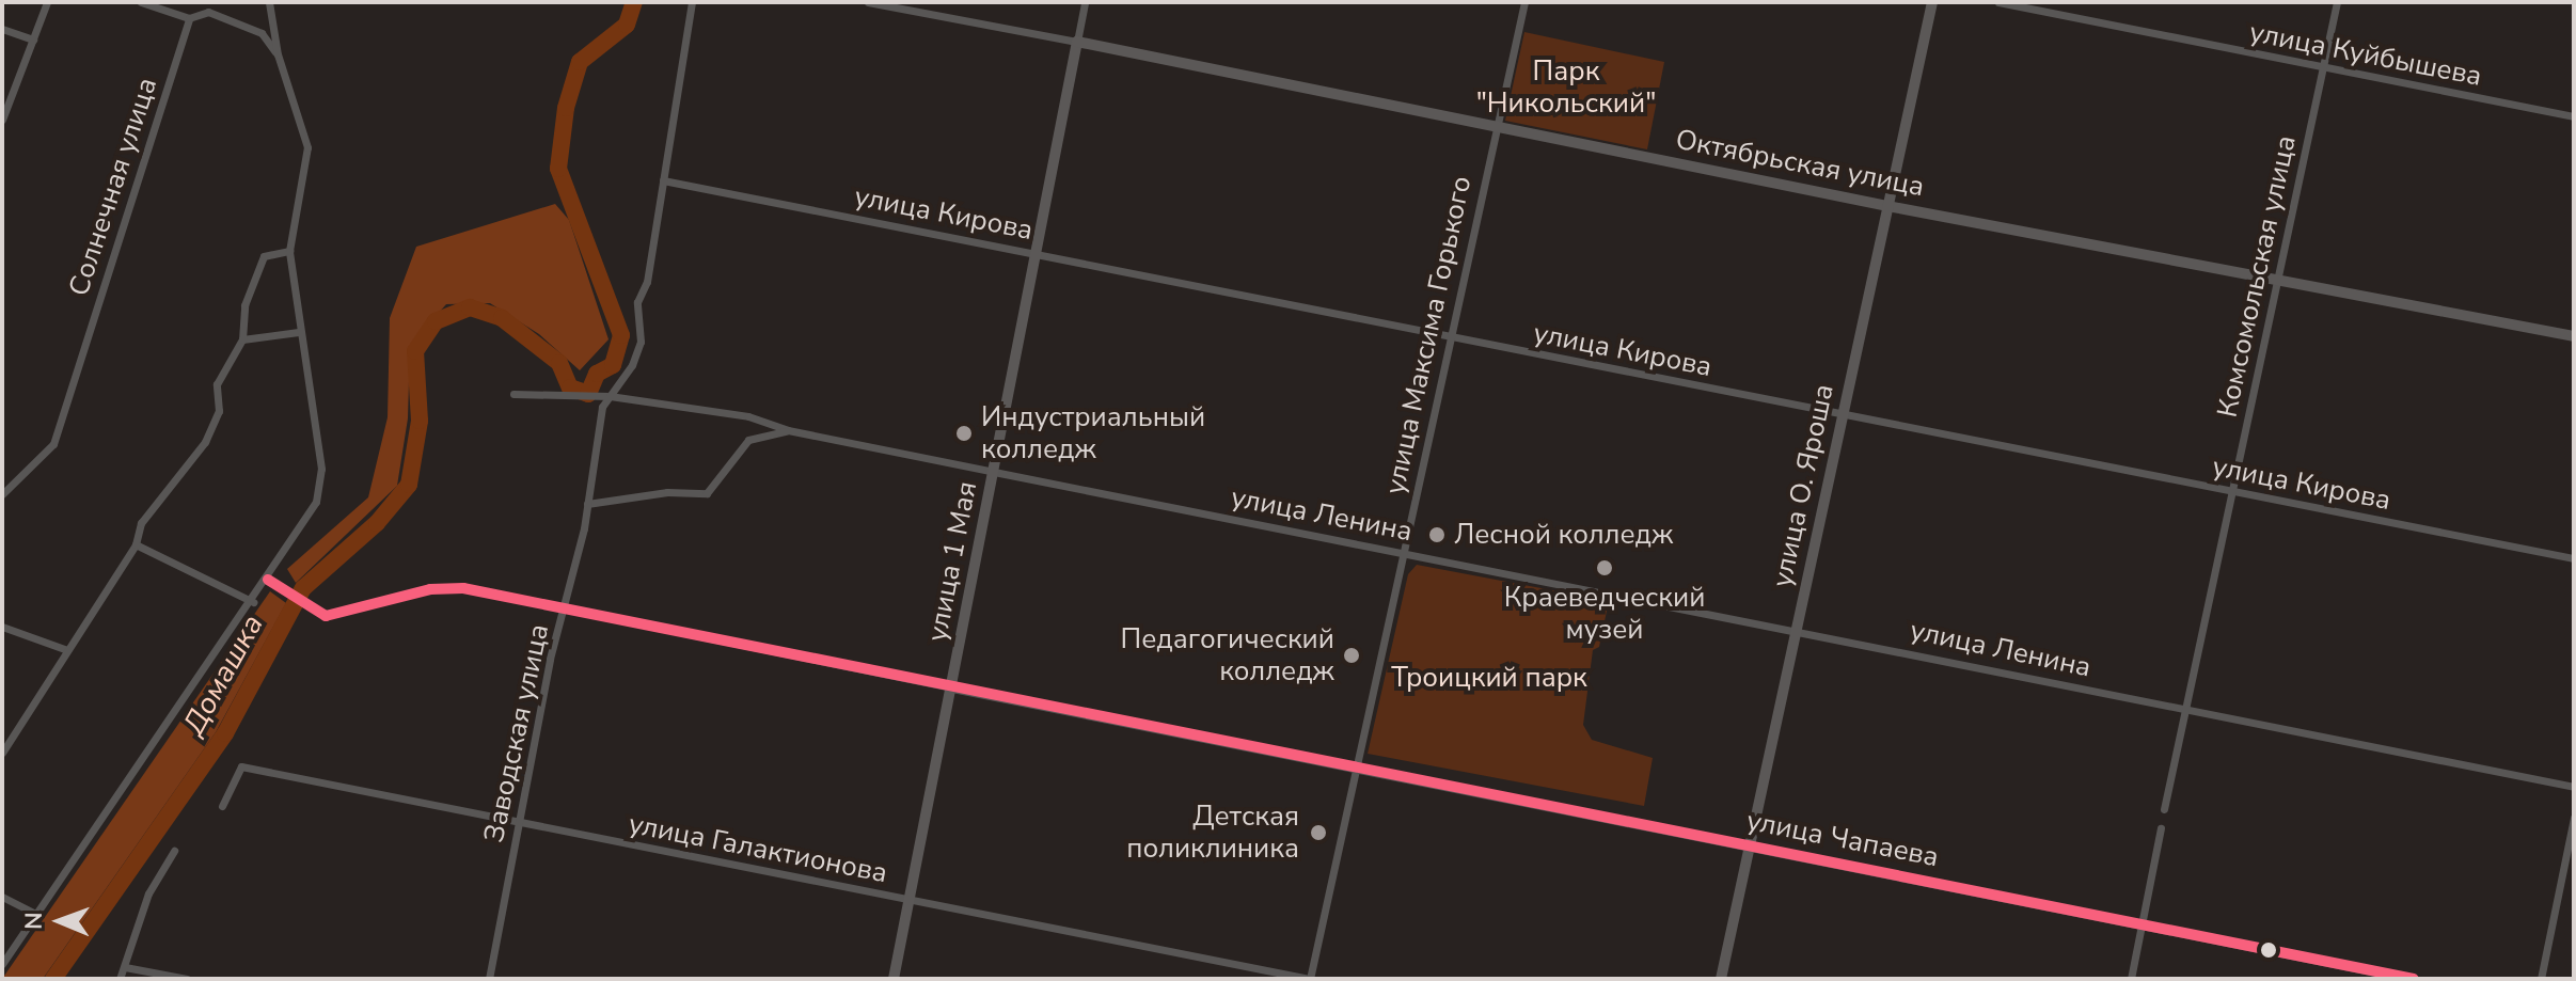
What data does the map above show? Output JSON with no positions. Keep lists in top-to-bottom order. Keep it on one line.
{"streets":{"main road":["Октябрьская улица","улица О. Яроша","улица 1 Мая"],"street":["улица Куйбышева","Солнечная улица","улица Кирова","Комсомольская улица","улица Максима Горького","улица Ленина","Заводская улица","улица Чапаева","улица Галактионова"]},"crossings":[["улица Куйбышева","Комсомольская улица"],["Октябрьская улица","Комсомольская улица"],["Октябрьская улица","улица Максима Горького"],["Октябрьская улица","улица О. Яроша"],["Октябрьская улица","улица 1 Мая"],["улица Кирова","Комсомольская улица"],["улица Кирова","улица Максима Горького"],["улица Кирова","улица О. Яроша"],["улица Кирова","улица 1 Мая"],["улица Кирова","Заводская улица"],["Комсомольская улица","улица Ленина"],["улица Максима Горького","улица Ленина"],["улица Максима Горького","улица Чапаева"],["улица Максима Горького","улица Галактионова"],["улица О. Яроша","улица Ленина"],["улица О. Яроша","улица Чапаева"],["улица Ленина","улица 1 Мая"],["улица Ленина","Заводская улица"],["улица 1 Мая","улица Чапаева"],["улица 1 Мая","улица Галактионова"],["Заводская улица","улица Чапаева"],["Заводская улица","улица Галактионова"]],"water":["Домашка"],"parks":["Парк \"Никольский\"","Троицкий парк"],"places":["Индустриальный колледж","Лесной колледж","Краеведческий музей","Педагогический колледж","Детская поликлиника"],"north":"left"}
